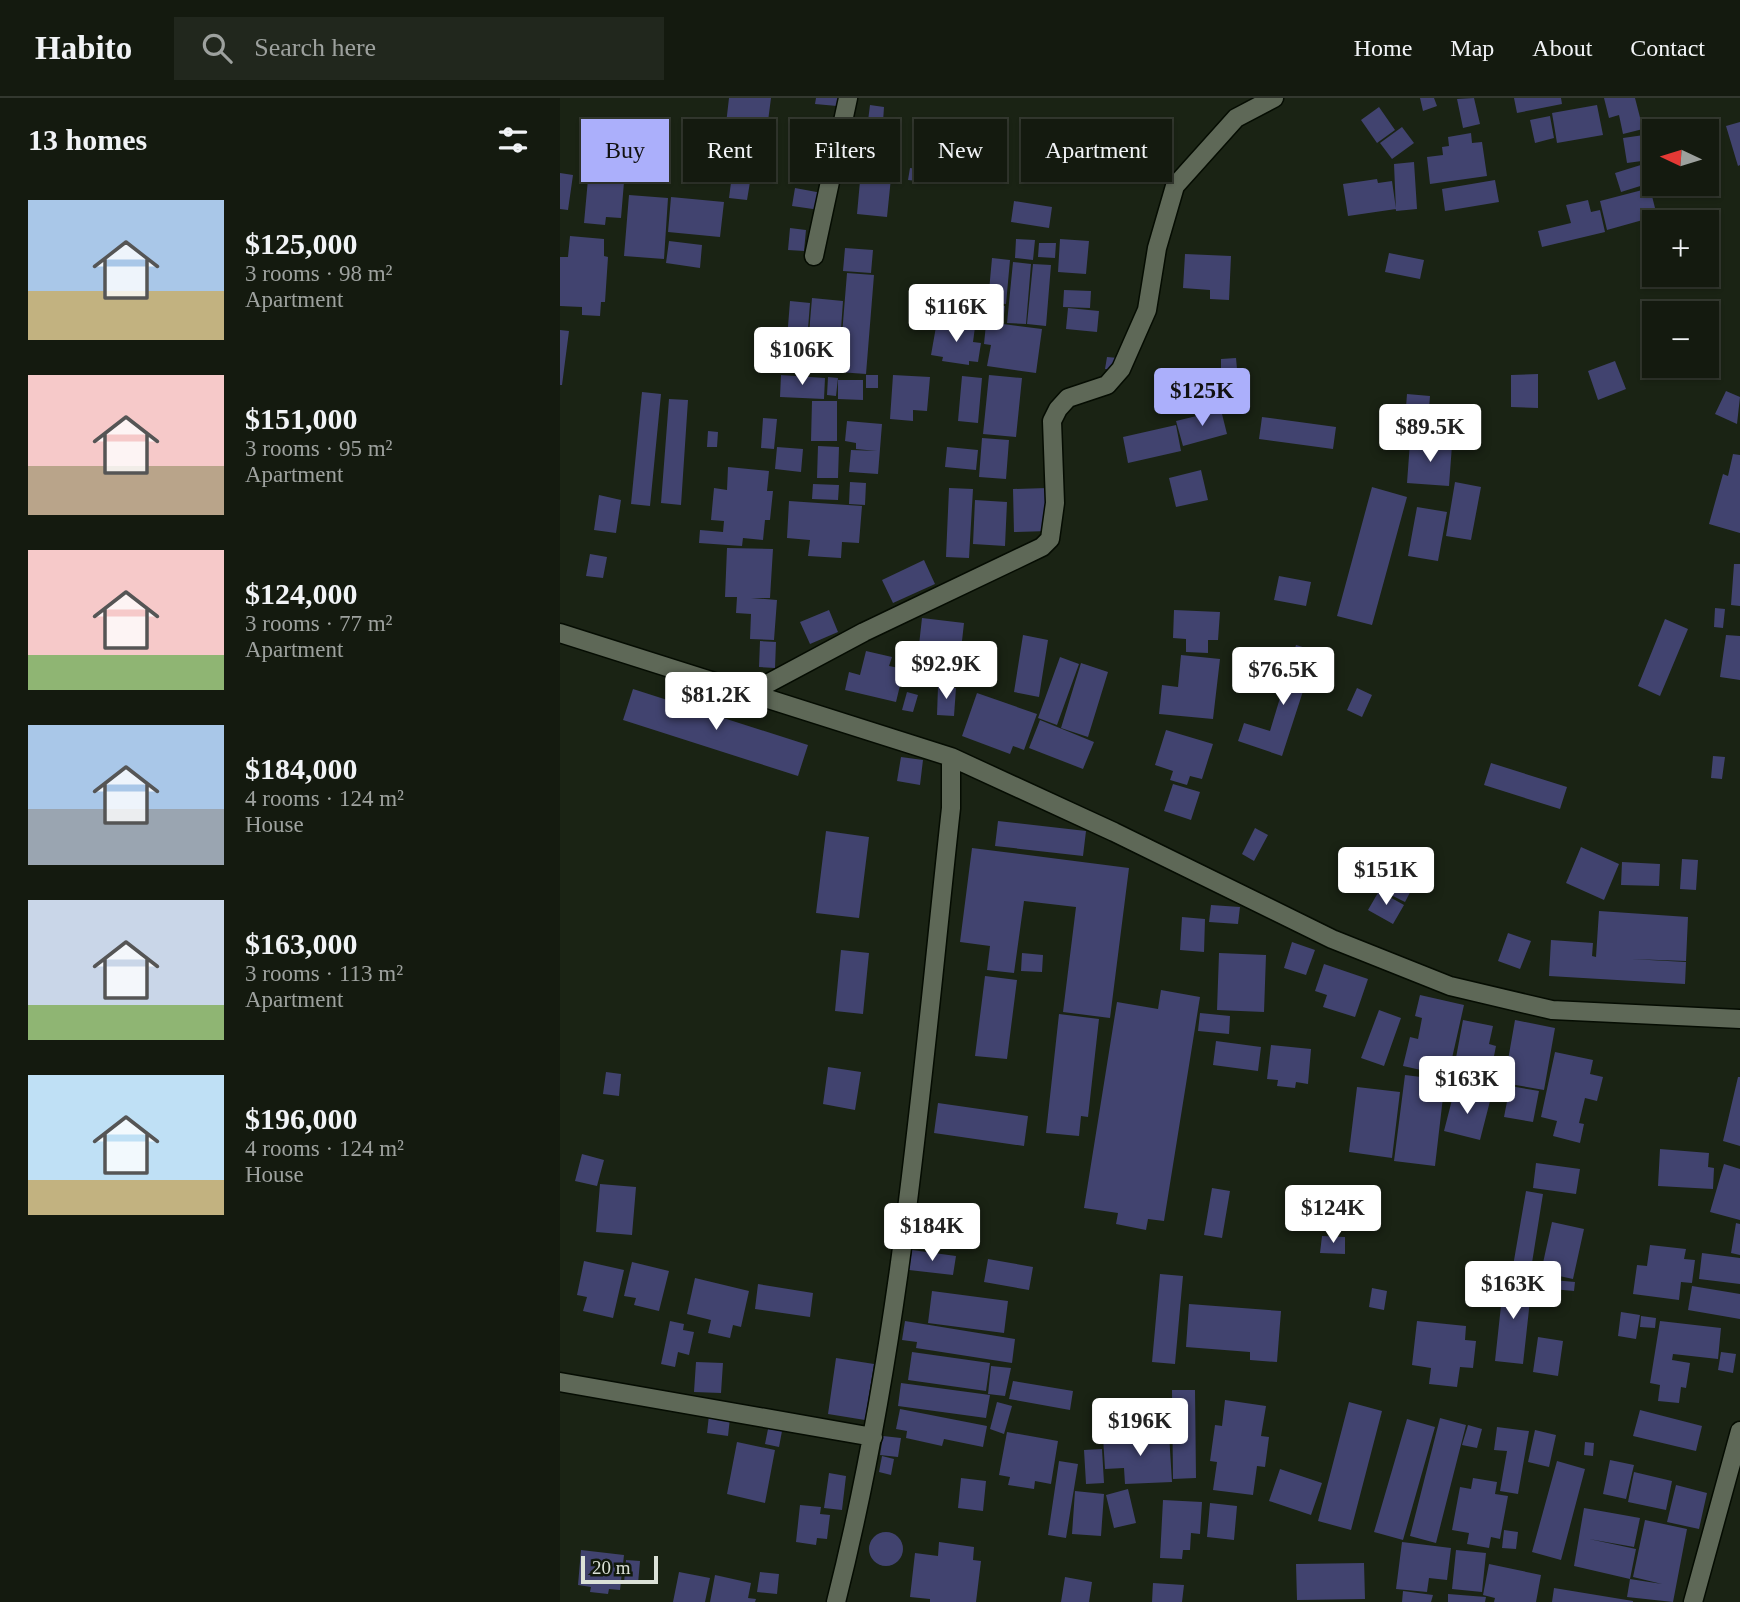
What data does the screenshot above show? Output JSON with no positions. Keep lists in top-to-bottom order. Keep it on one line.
{"scale_bar":"20 m","north":"left","page":{"header":"Habito","search":"Search here","nav":["Home","Map","About","Contact"],"heading":"13 homes","map_buttons":["+","−"],"chip":["Buy","Rent","Filters","New","Apartment"],"list":[{"name":"$125,000","note":"3 rooms · 98 m² · Apartment"},{"name":"$151,000","note":"3 rooms · 95 m² · Apartment"},{"name":"$124,000","note":"3 rooms · 77 m² · Apartment"},{"name":"$184,000","note":"4 rooms · 124 m² · House"},{"name":"$163,000","note":"3 rooms · 113 m² · Apartment"},{"name":"$196,000","note":"4 rooms · 124 m² · House"}],"price":["$116K","$106K","$125K","$89.5K","$92.9K","$76.5K","$81.2K","$151K","$163K","$124K","$184K","$163K","$196K"],"scale":"20 m"}}
